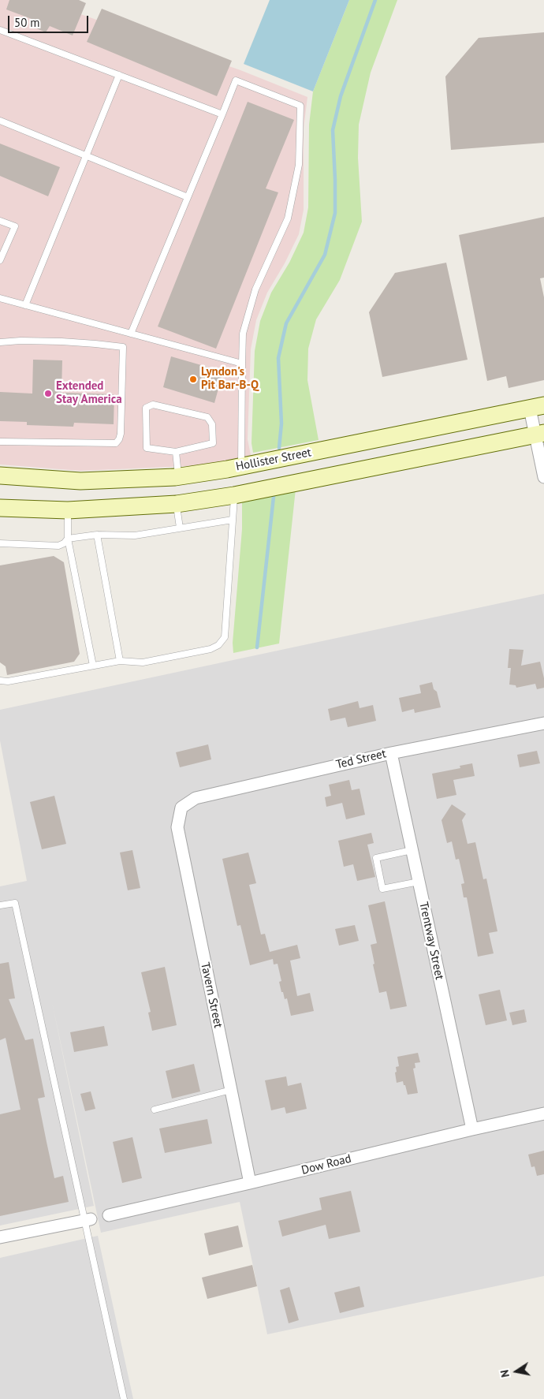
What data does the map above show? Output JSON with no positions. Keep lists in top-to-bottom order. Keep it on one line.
{"streets":{"main road":["Hollister Street"],"street":["Ted Street","Trentway Street","Tavern Street","Dow Road"]},"crossings":[["Ted Street","Trentway Street"],["Ted Street","Tavern Street"],["Trentway Street","Dow Road"],["Tavern Street","Dow Road"]],"places":["Lyndon's Pit Bar-B-Q","Extended Stay America"],"scale_bar":"50 m","north":"left"}
